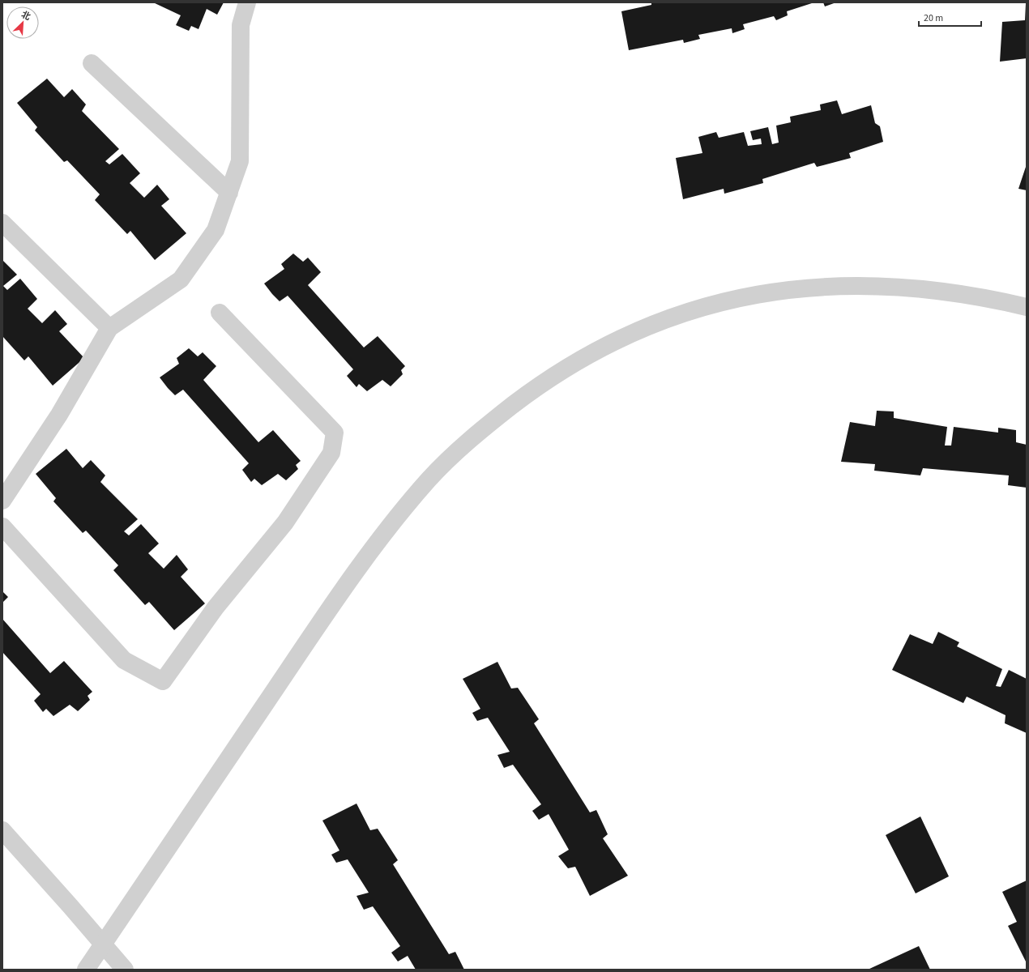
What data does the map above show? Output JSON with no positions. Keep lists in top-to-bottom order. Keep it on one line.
{"scale_bar":"20 m","north":"top right"}
